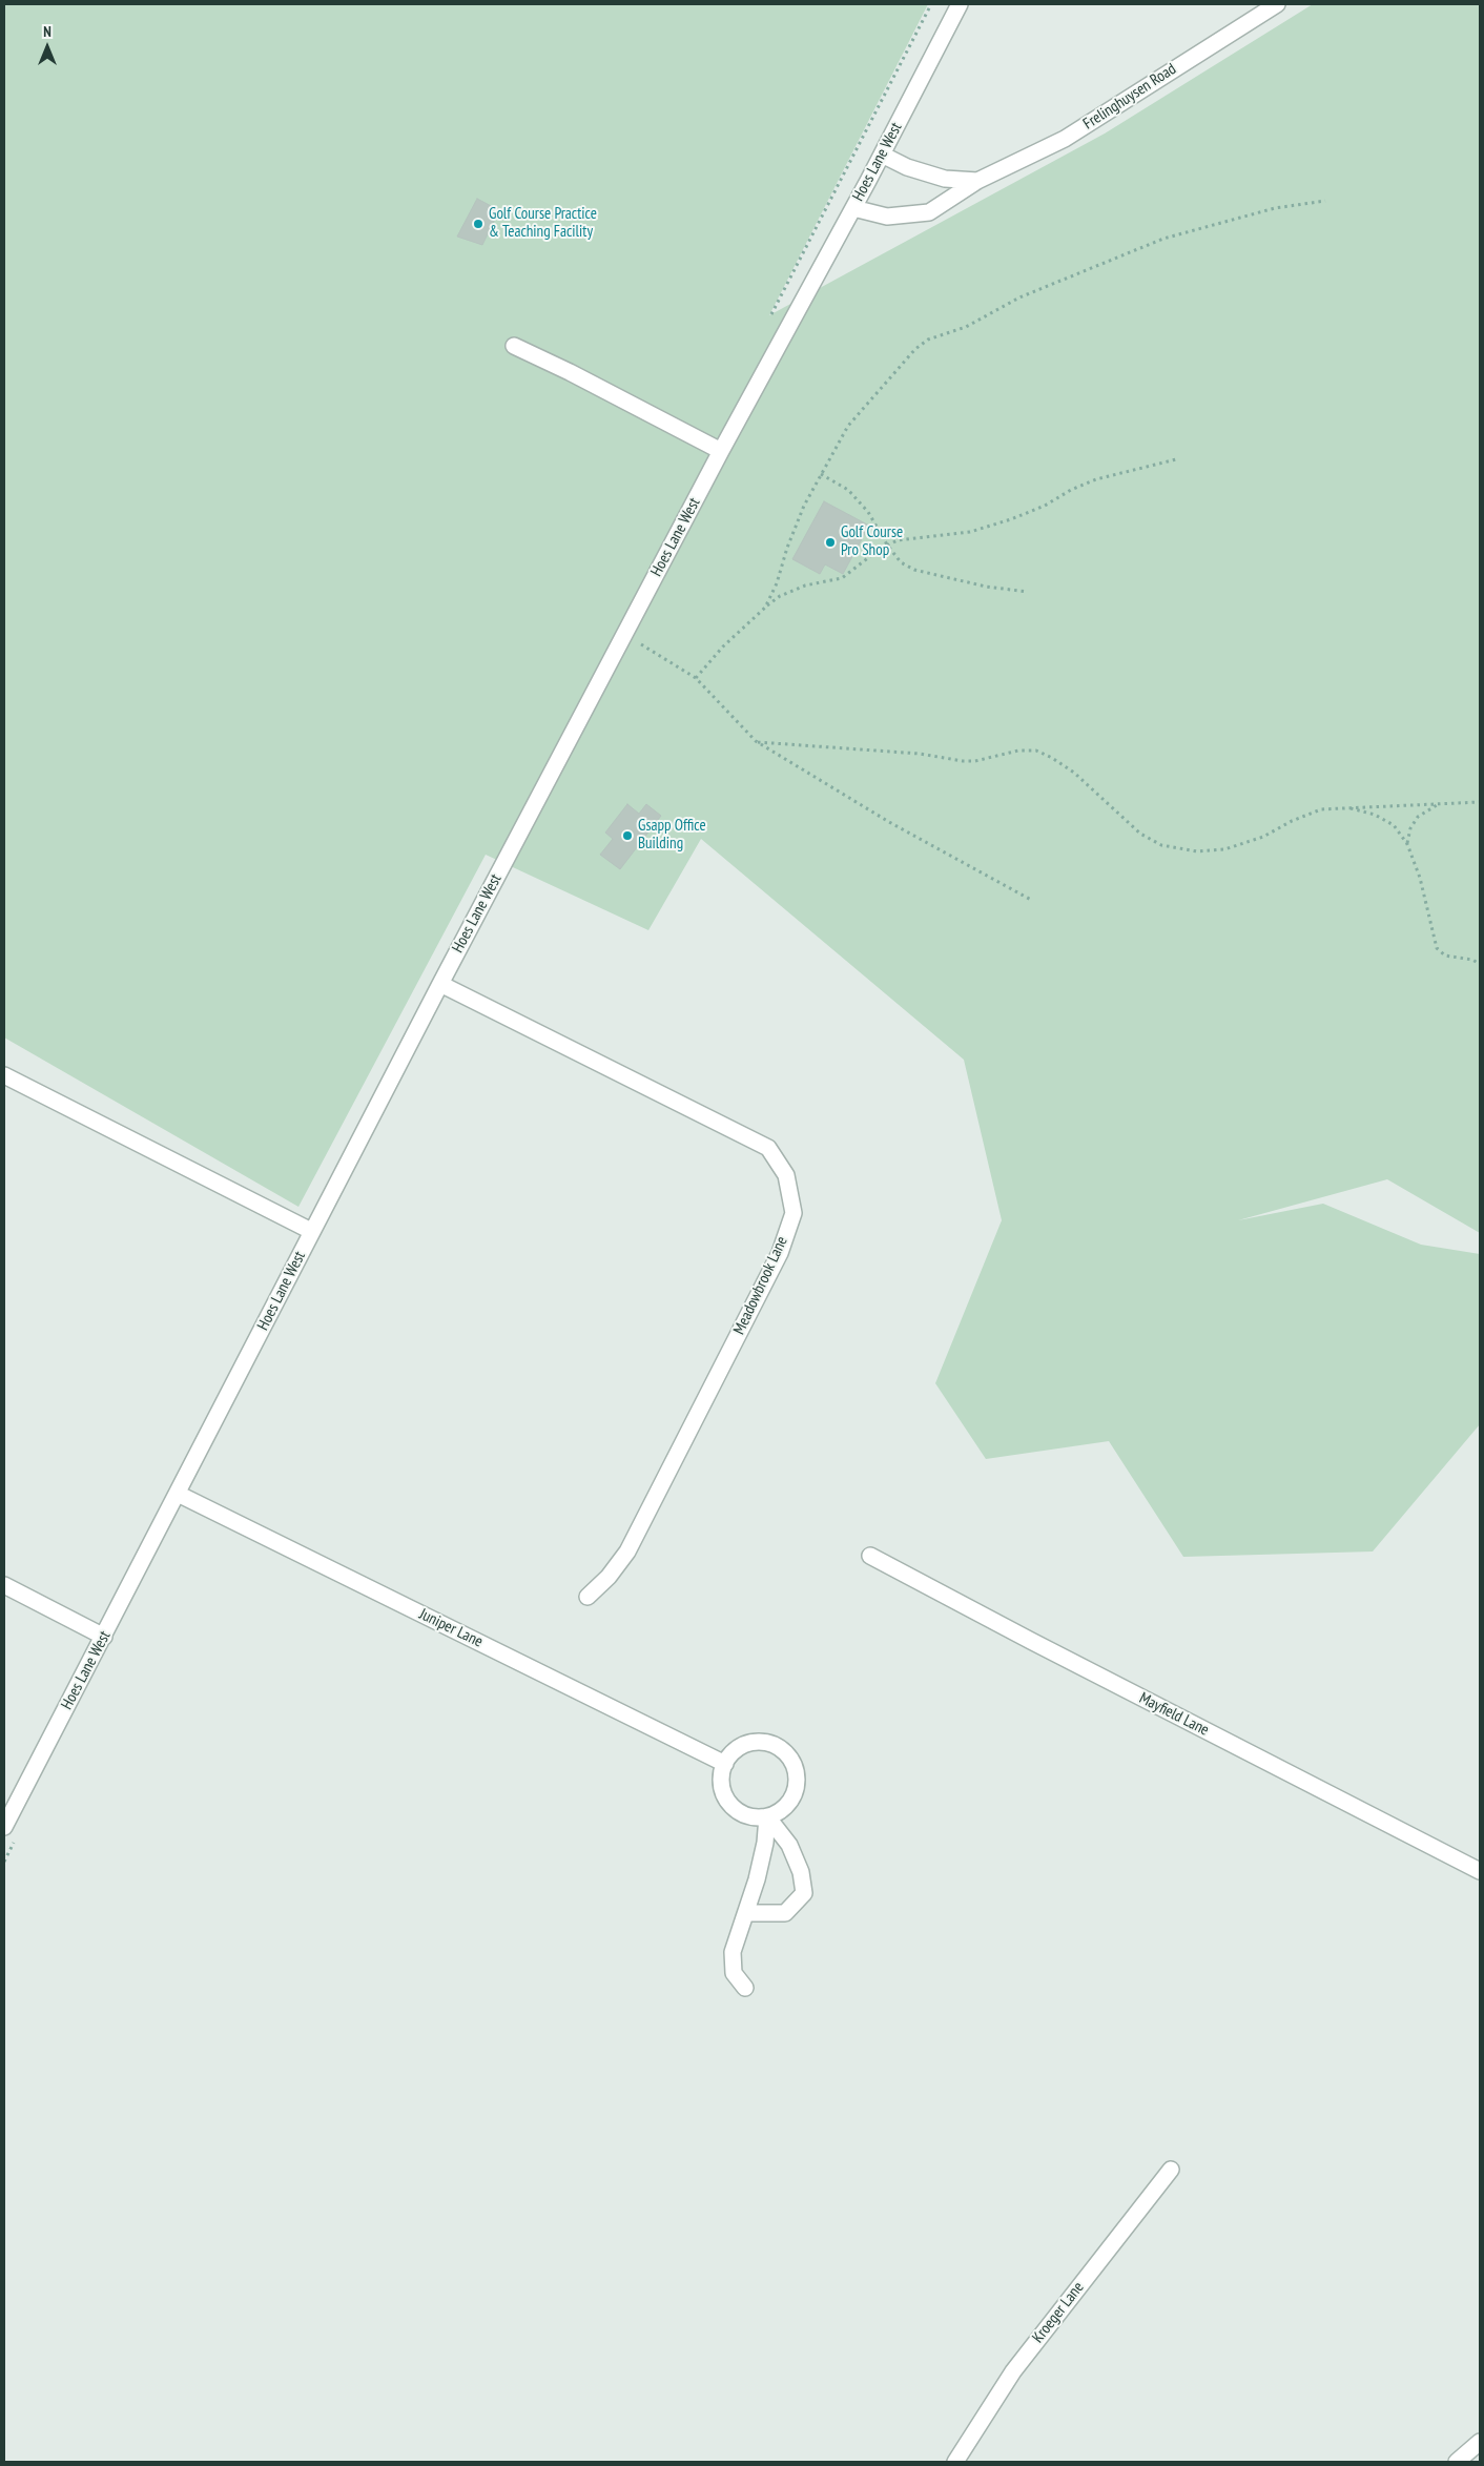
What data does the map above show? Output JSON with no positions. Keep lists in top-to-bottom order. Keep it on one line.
{"streets":{"street":["Frelinghuysen Road","Hoes Lane West","Meadowbrook Lane","Juniper Lane","Mayfield Lane","Kroeger Lane"]},"crossings":[["Frelinghuysen Road","Hoes Lane West"],["Hoes Lane West","Meadowbrook Lane"],["Hoes Lane West","Juniper Lane"]],"places":["Golf Course Practice & Teaching Facility","Golf Course Pro Shop","Gsapp Office Building"],"north":"top"}
